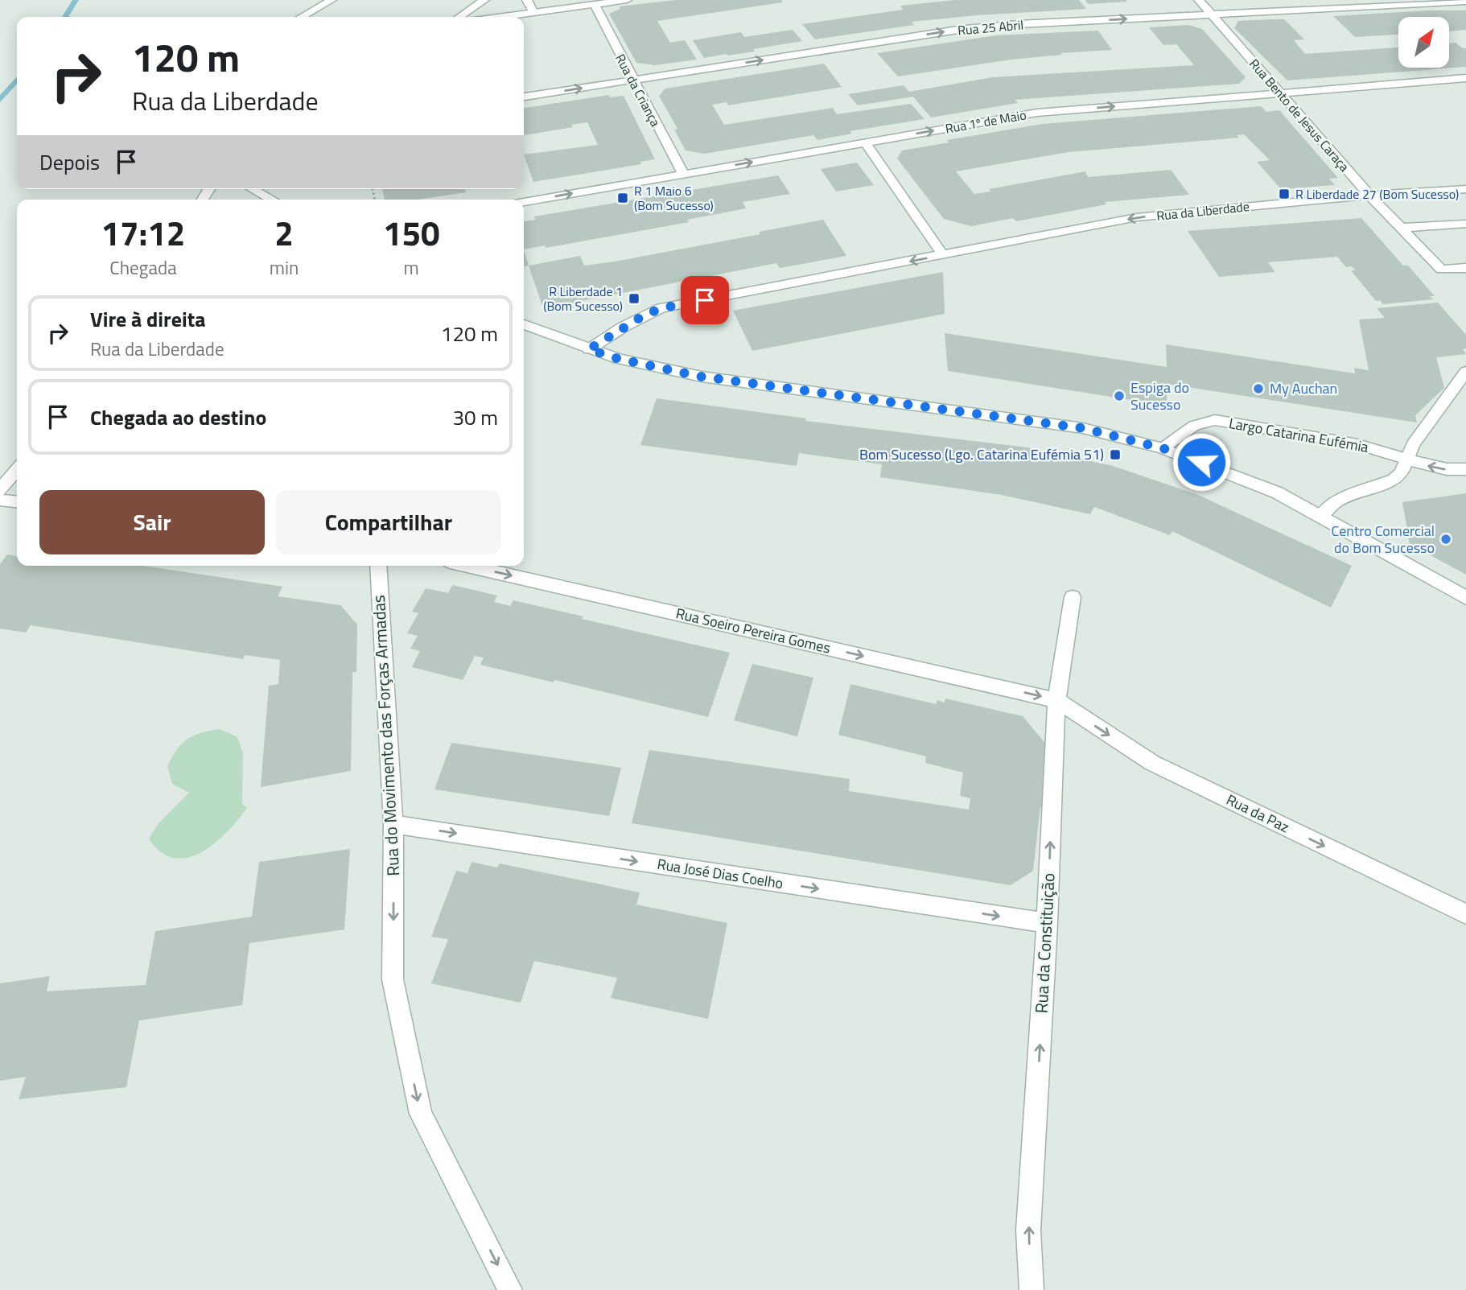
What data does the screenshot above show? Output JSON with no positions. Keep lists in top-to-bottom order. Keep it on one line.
{"streets":{"street":["Rua 25 Abril","Rua da Criança","Rua Bento de Jesus Caraça","Rua 1º de Maio","Rua da Liberdade","Largo Catarina Eufémia","Rua Soeiro Pereira Gomes","Rua do Movimento das Forças Armadas","Rua da Paz","Rua José Dias Coelho","Rua da Constituição"]},"crossings":[["Rua 25 Abril","Rua da Criança"],["Rua 25 Abril","Rua Bento de Jesus Caraça"],["Rua da Criança","Rua 1º de Maio"],["Rua Bento de Jesus Caraça","Rua 1º de Maio"],["Rua Bento de Jesus Caraça","Rua da Liberdade"],["Rua Soeiro Pereira Gomes","Rua da Paz"],["Rua Soeiro Pereira Gomes","Rua da Constituição"],["Rua do Movimento das Forças Armadas","Rua José Dias Coelho"],["Rua da Paz","Rua da Constituição"],["Rua José Dias Coelho","Rua da Constituição"]],"one_way":["Rua 25 Abril","Rua 1º de Maio","Rua Soeiro Pereira Gomes","Rua do Movimento das Forças Armadas","Rua da Paz","Rua José Dias Coelho","Rua da Constituição"],"places":{"transit":["R Liberdade 27 (Bom Sucesso)","R 1 Maio 6 (Bom Sucesso)","R Liberdade 1 (Bom Sucesso)","Bom Sucesso (Lgo. Catarina Eufémia 51)"],"other":["My Auchan","Espiga do Sucesso","Centro Comercial do Bom Sucesso"]},"north":"top right","page":{"turn":["120 m","Rua da Liberdade"],"then":"Depois","eta":["17:12","Chegada","2","min","150","m"],"list":[{"name":"Vire à direita","note":"Rua da Liberdade","value":"120 m"},{"name":"Chegada ao destino","value":"30 m"}],"buttons":["Sair","Compartilhar"]}}
